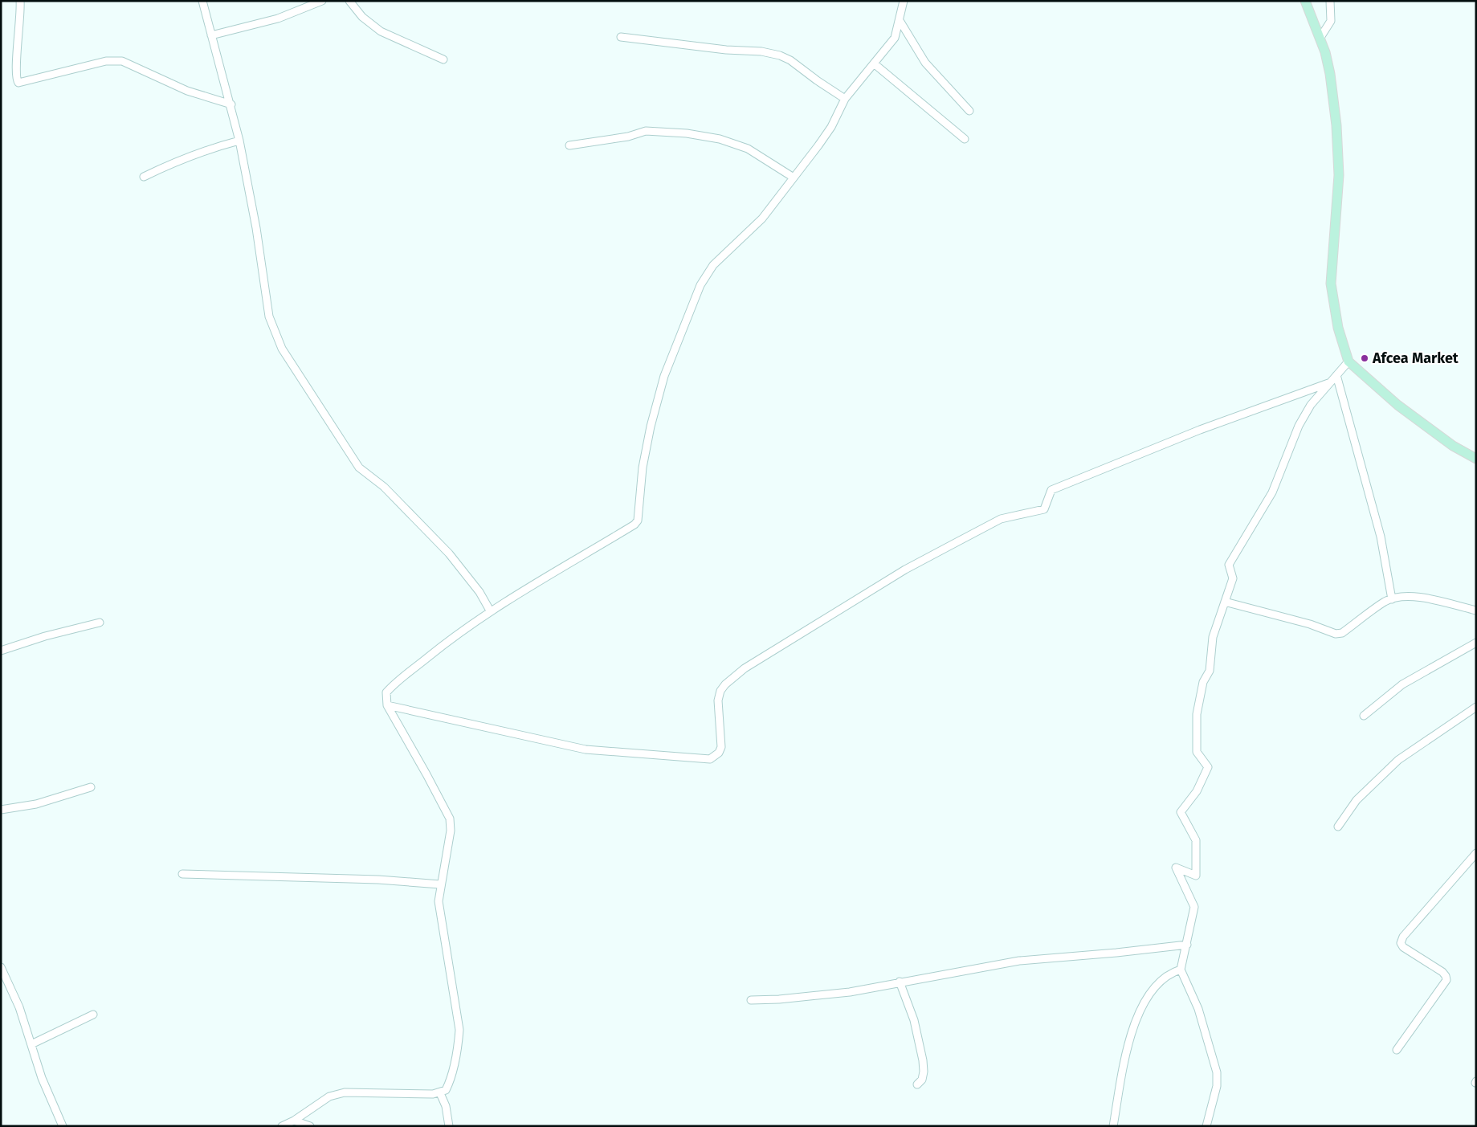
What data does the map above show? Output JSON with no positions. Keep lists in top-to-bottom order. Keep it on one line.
{"places":["Afcea Market"]}
